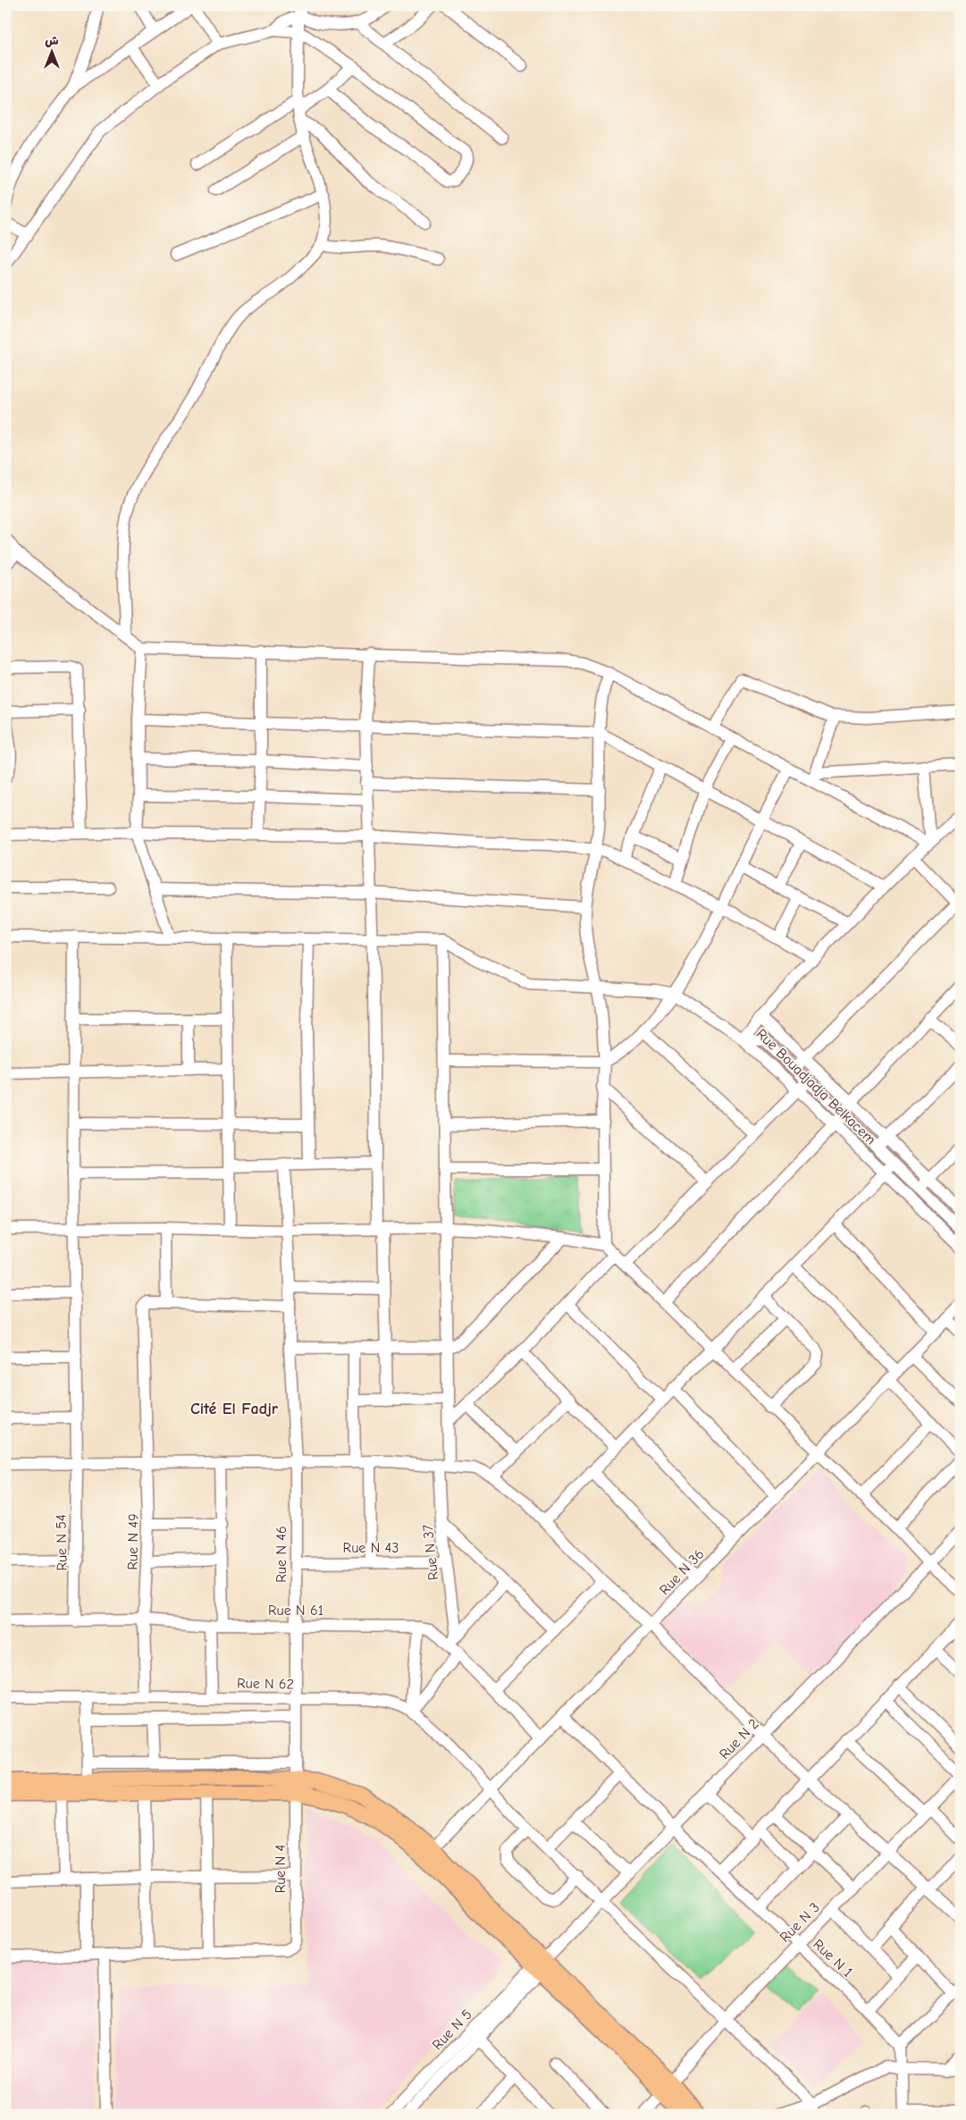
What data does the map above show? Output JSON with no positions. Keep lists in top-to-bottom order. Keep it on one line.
{"streets":{"street":["Rue Bouadjadja Belkacem","Rue N 49","Rue N 54","Rue N 43","Rue N 37","Rue N 46","Rue N 36","Rue N 61","Rue N 62","Rue N 2","Rue N 4","Rue N 3","Rue N 1","Rue N 5"]},"crossings":[["Rue N 49","Rue N 61"],["Rue N 49","Rue N 62"],["Rue N 54","Rue N 61"],["Rue N 43","Rue N 37"],["Rue N 43","Rue N 46"],["Rue N 37","Rue N 61"],["Rue N 46","Rue N 61"],["Rue N 46","Rue N 62"],["Rue N 46","Rue N 4"],["Rue N 36","Rue N 61"],["Rue N 36","Rue N 62"],["Rue N 36","Rue N 1"],["Rue N 62","Rue N 2"],["Rue N 62","Rue N 3"],["Rue N 2","Rue N 1"],["Rue N 2","Rue N 5"],["Rue N 3","Rue N 1"]],"districts":["Cité El Fadjr"],"north":"top"}
